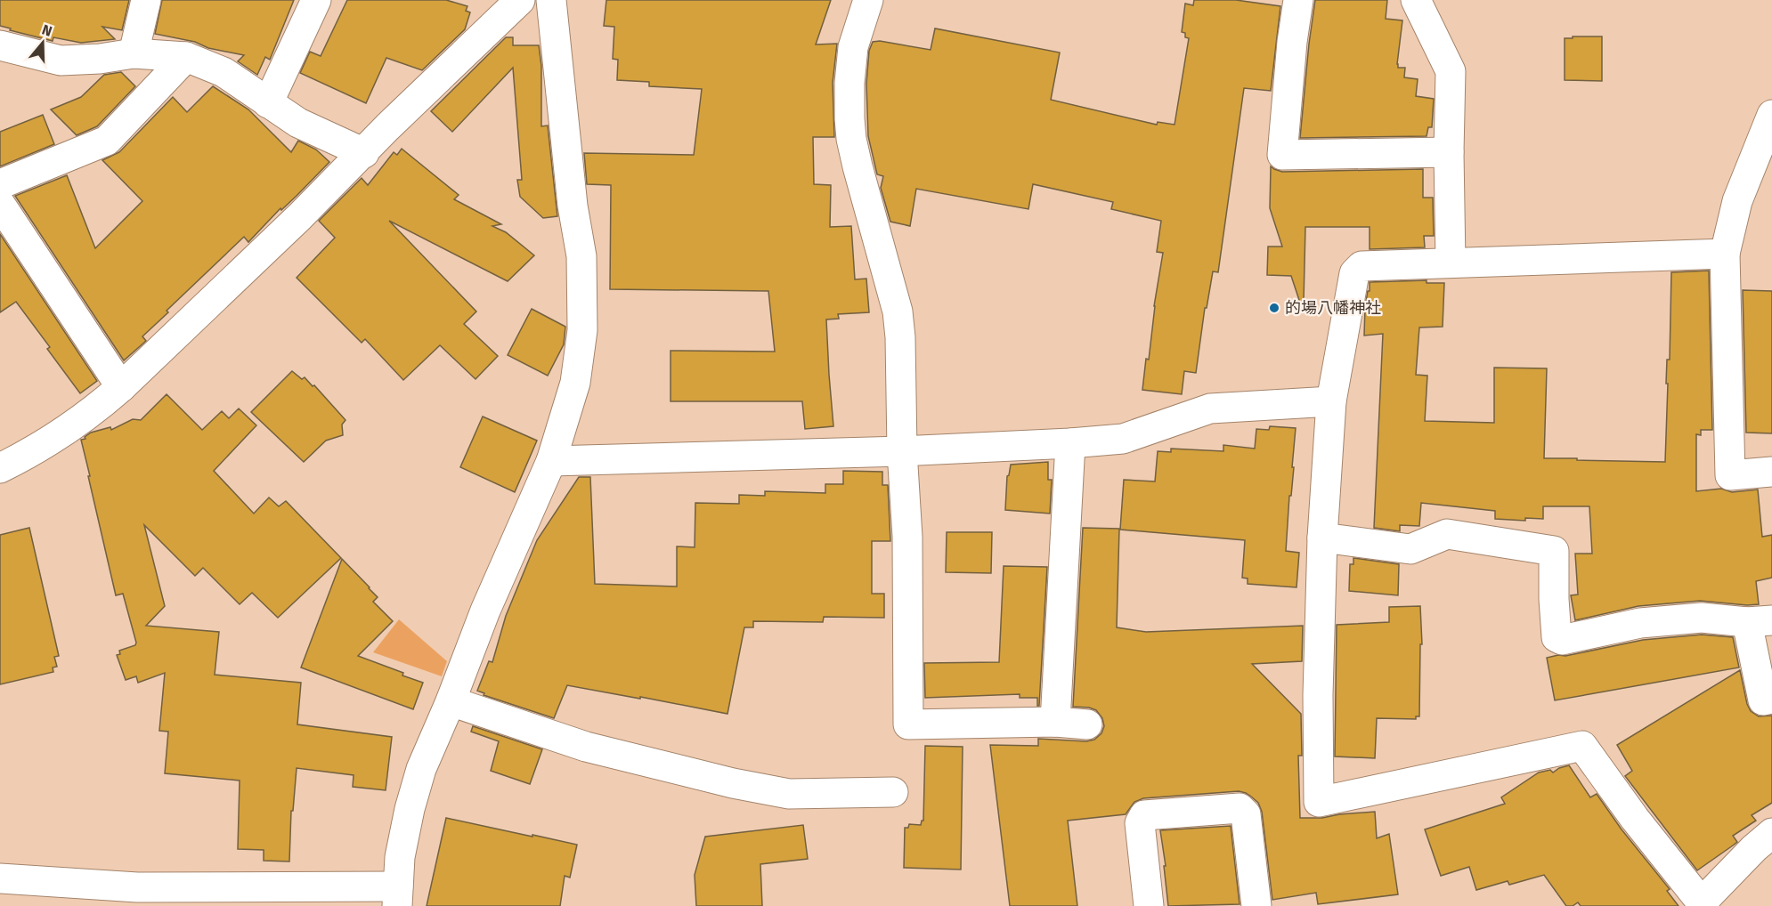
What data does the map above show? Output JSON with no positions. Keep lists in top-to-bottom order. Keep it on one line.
{"places":["的場八幡神社"],"north":"top"}
